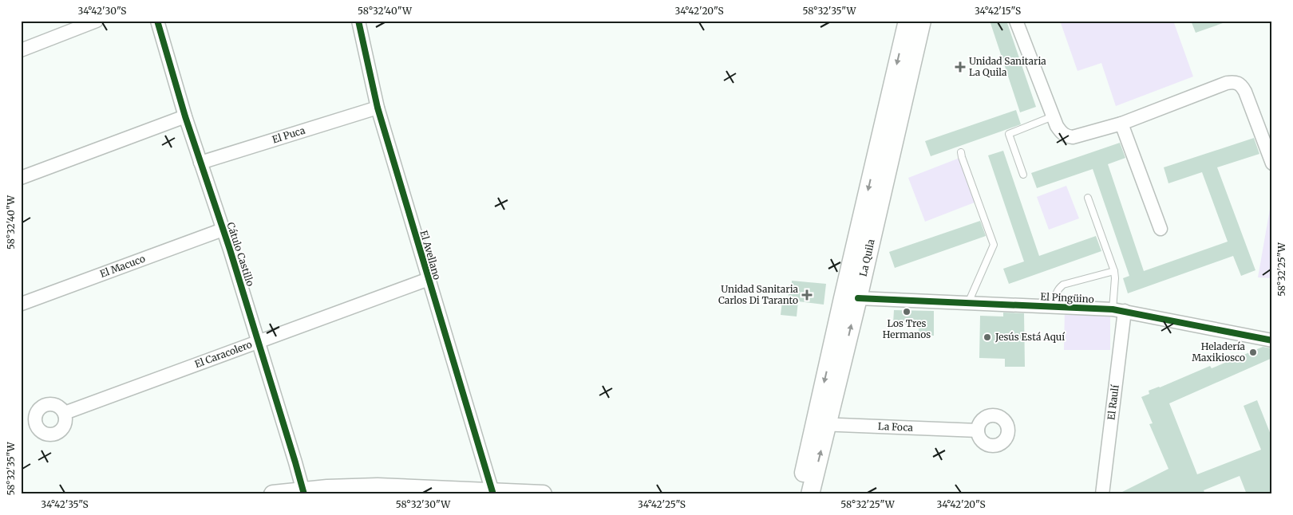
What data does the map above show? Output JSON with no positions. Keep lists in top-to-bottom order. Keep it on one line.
{"streets":{"main road":["La Quila"],"street":["El Puca","Cátulo Castillo","El Avellano","El Macuco","El Pingüino","El Caracolero","El Raulí","La Foca"]},"crossings":[["El Puca","Cátulo Castillo"],["El Puca","El Avellano"],["Cátulo Castillo","El Macuco"],["Cátulo Castillo","El Caracolero"],["El Avellano","El Caracolero"],["La Quila","El Pingüino"],["La Quila","La Foca"],["El Pingüino","El Raulí"]],"places":{"health":["Unidad Sanitaria La Quila","Unidad Sanitaria Carlos Di Taranto"],"other":["Los Tres Hermanos","Jesús Está Aquí","Heladería Maxikiosco"]},"coordinates":["34°42'30\"S","58°32'40\"W","34°42'20\"S","58°32'35\"W","34°42'15\"S","58°32'25\"W","34°42'35\"S","58°32'30\"W","34°42'25\"S"]}
